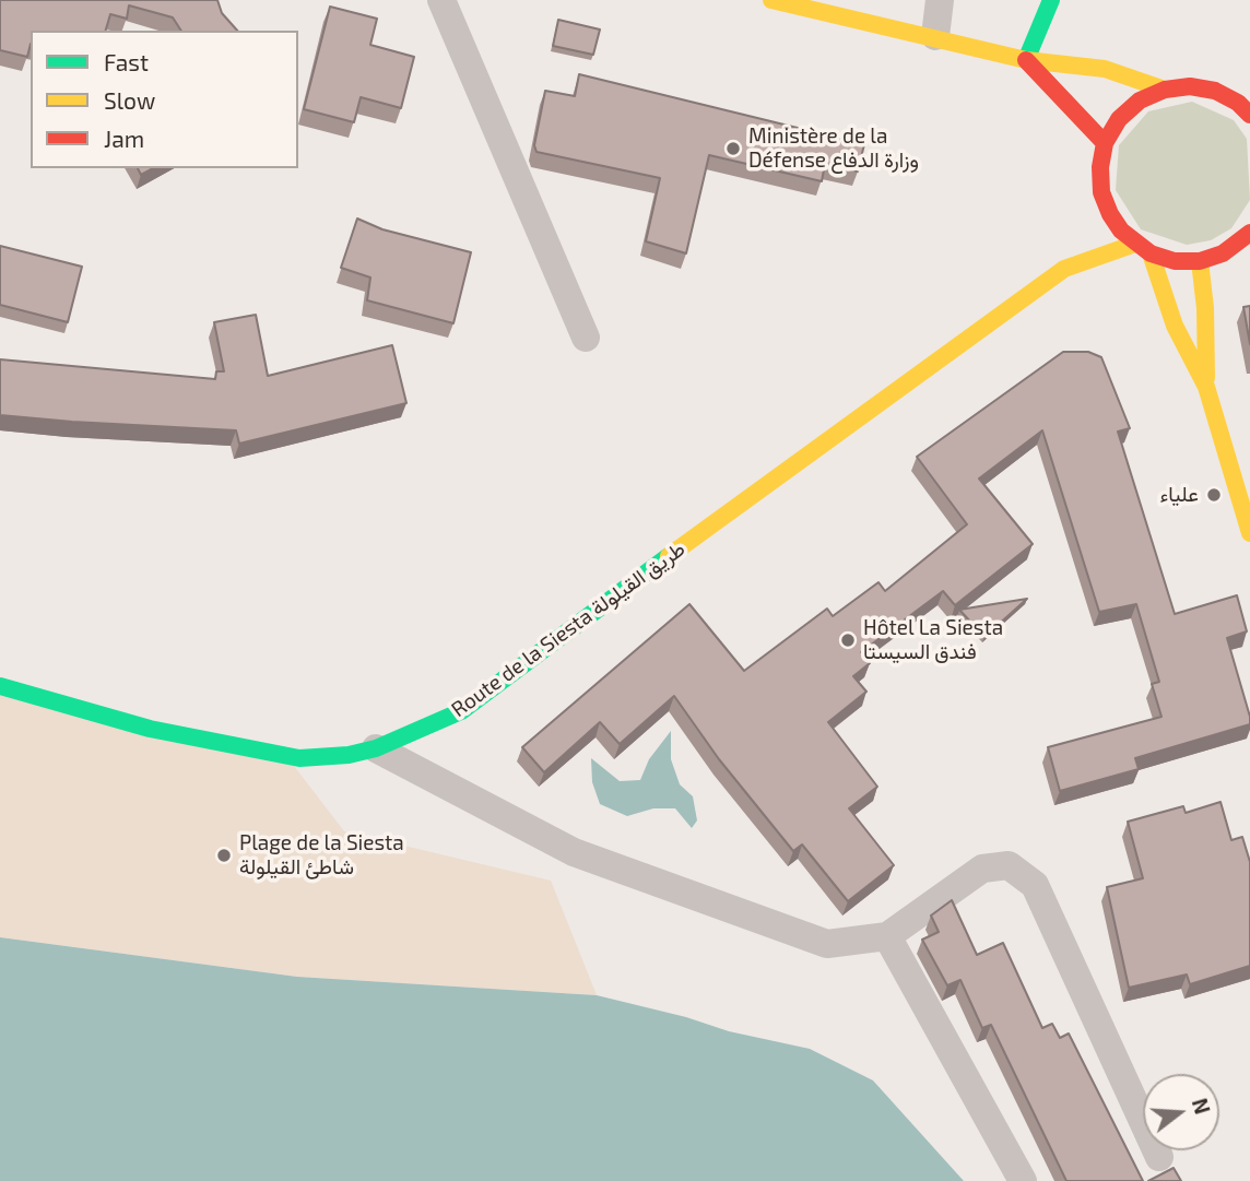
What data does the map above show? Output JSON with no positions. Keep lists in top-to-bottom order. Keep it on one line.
{"streets":{"main road":["Route de la Siesta طريق القيلولة"]},"places":["Ministère de la Défense وزارة الدفاع","علياء","Hôtel La Siesta فندق السيستا","Plage de la Siesta شاطئ القيلولة"],"legend":["Fast","Slow","Jam"],"north":"right"}
